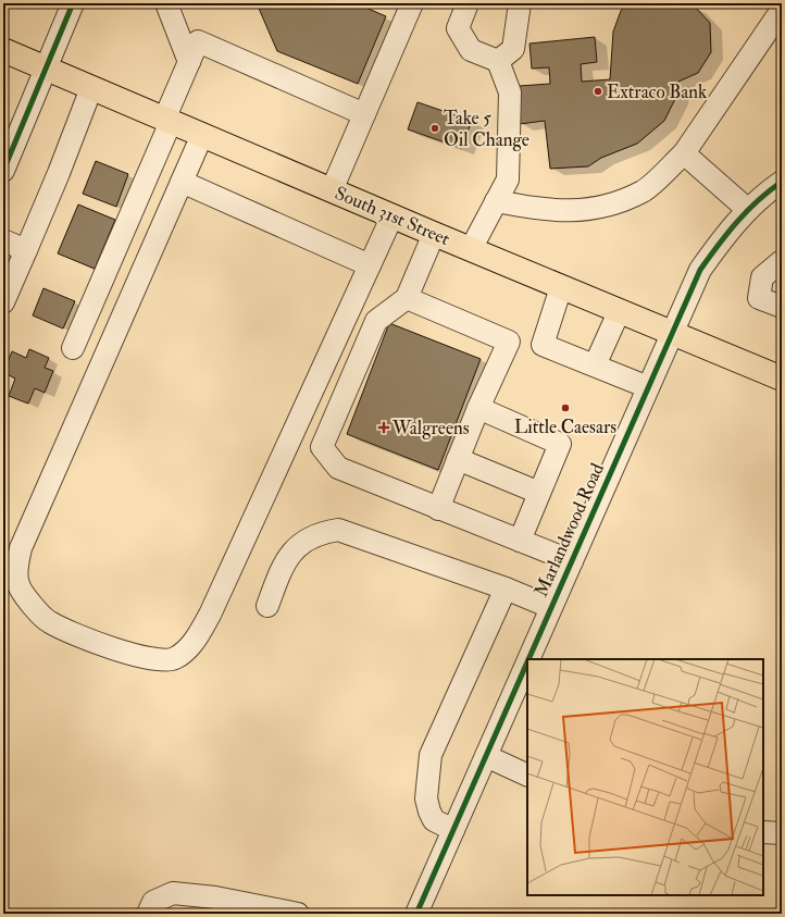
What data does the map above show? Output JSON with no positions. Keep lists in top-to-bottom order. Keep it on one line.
{"streets":{"main road":["South 31st Street"],"street":["Marlandwood Road"]},"crossings":[["South 31st Street","Marlandwood Road"]],"places":{"other":["Extraco Bank","Take 5 Oil Change","Little Caesars"],"health":["Walgreens"]}}
